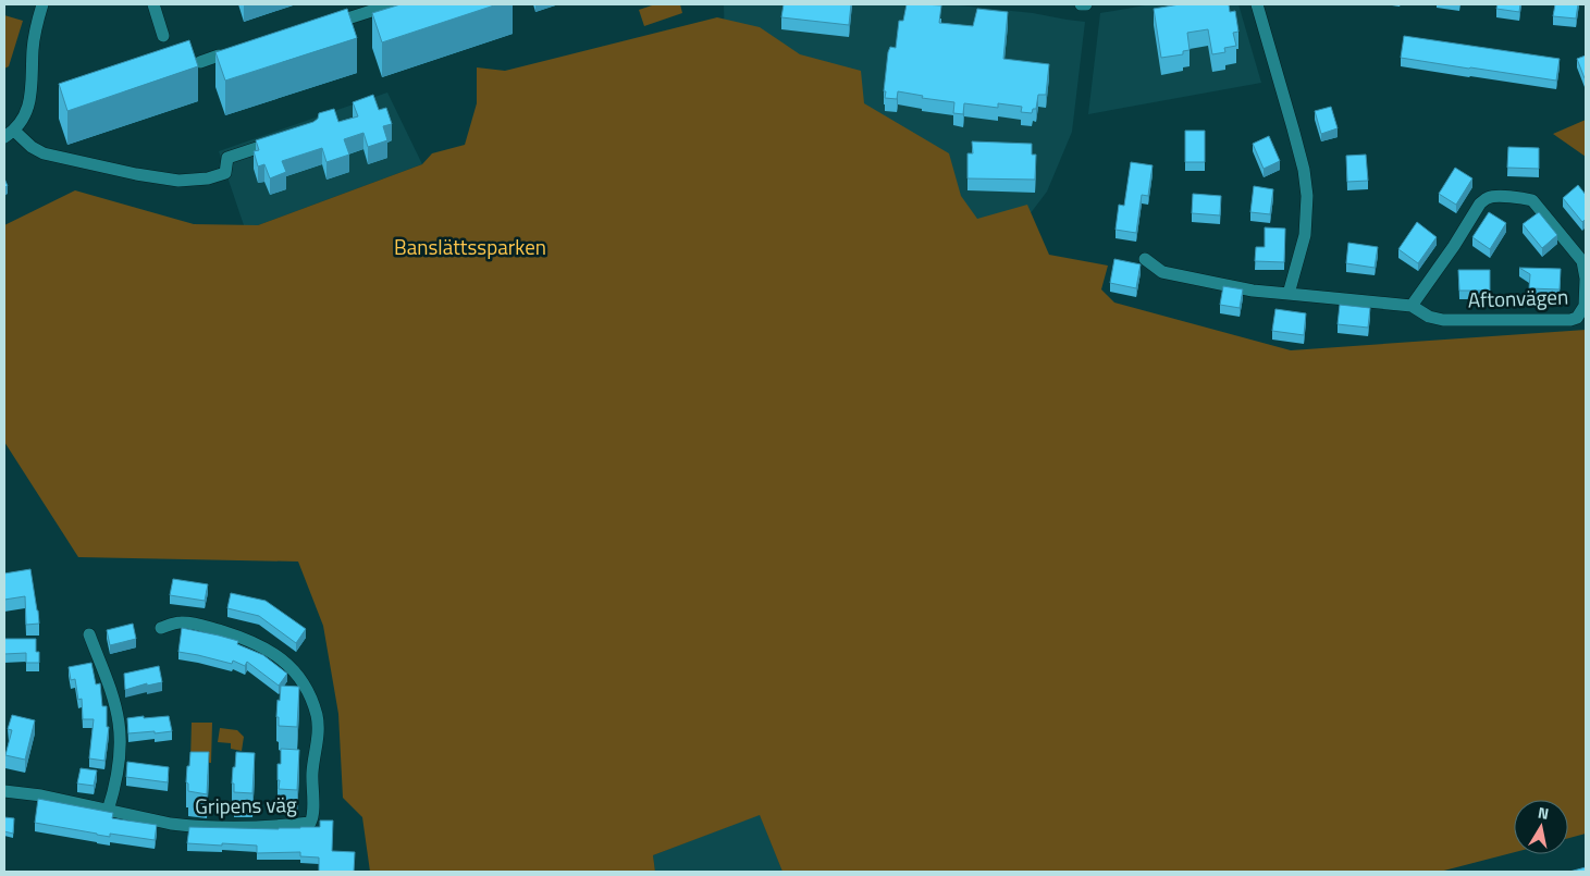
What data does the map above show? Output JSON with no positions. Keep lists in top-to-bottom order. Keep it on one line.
{"streets":{"street":["Aftonvägen","Gripens väg"]},"parks":["Banslättssparken"],"north":"top"}
